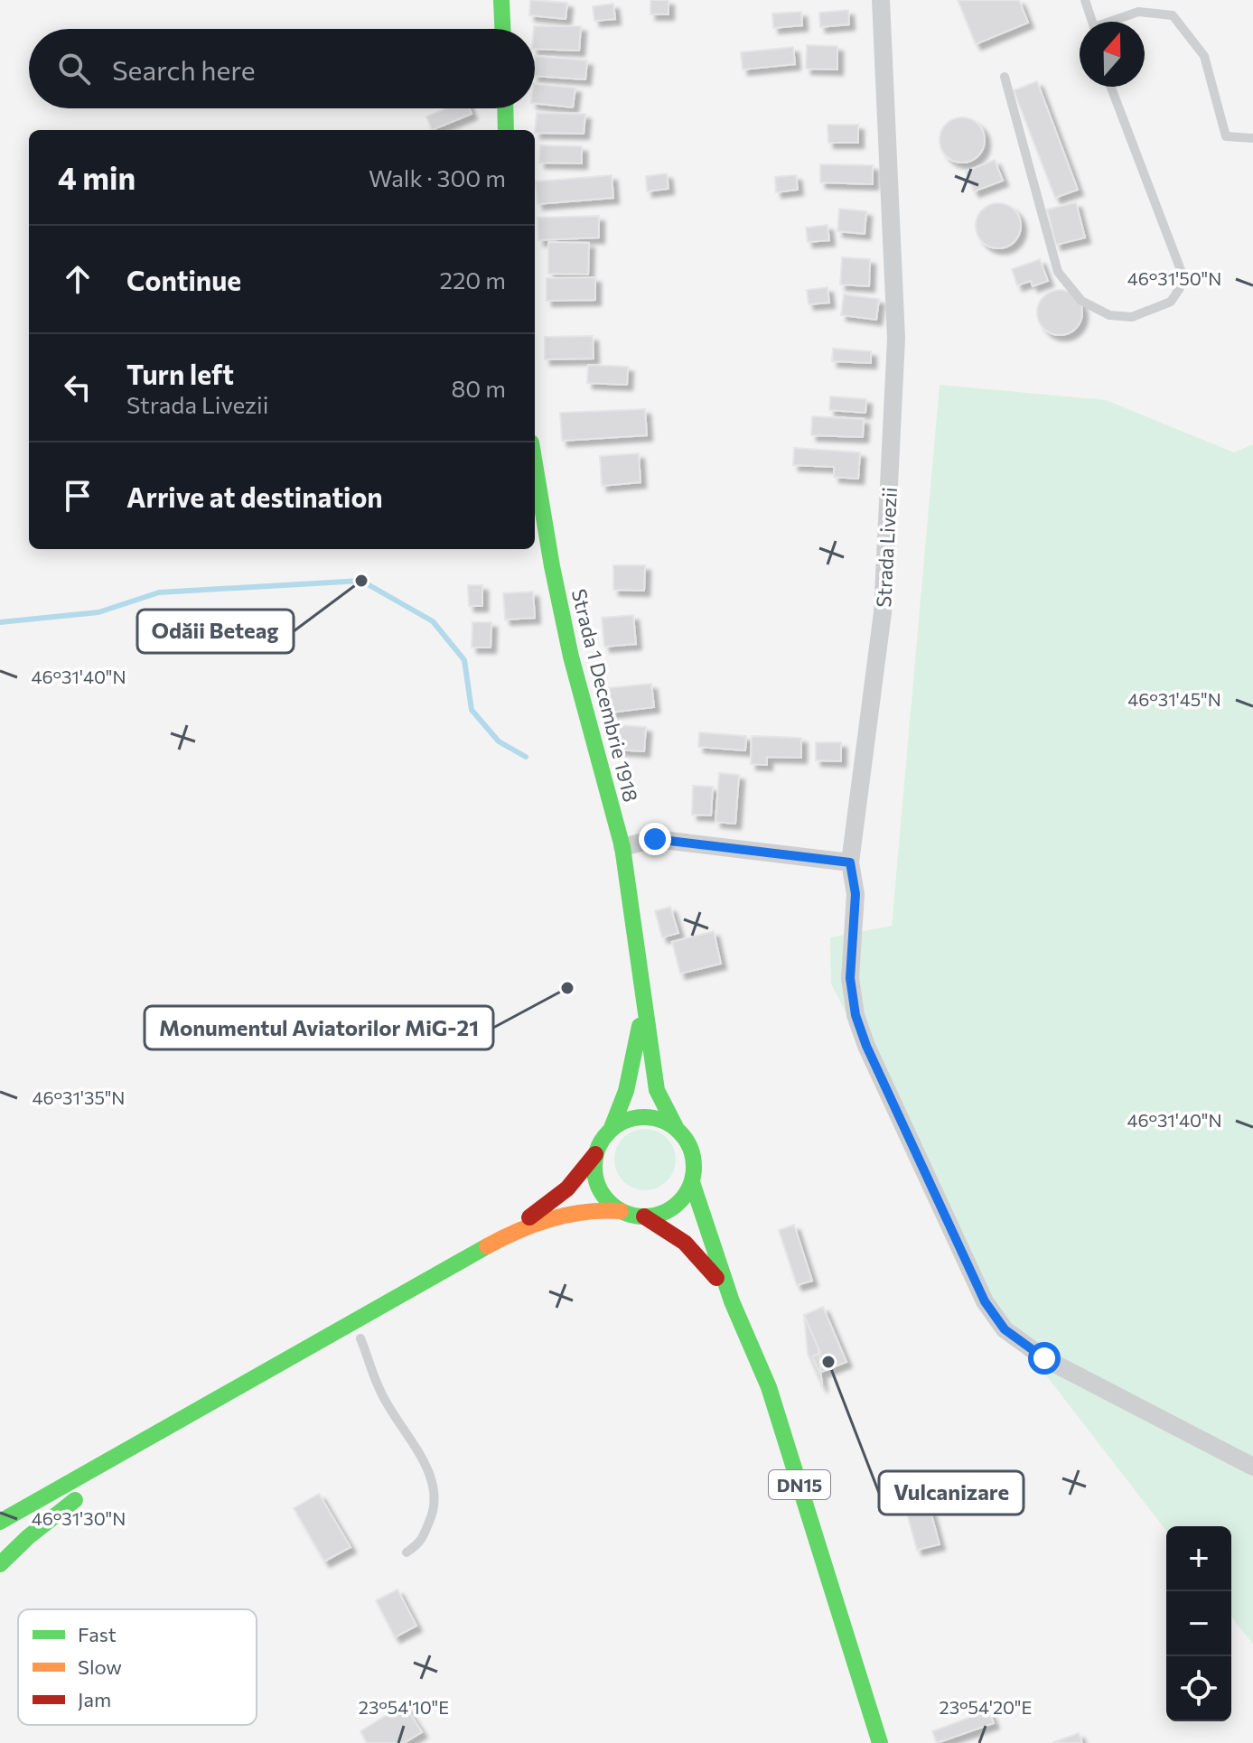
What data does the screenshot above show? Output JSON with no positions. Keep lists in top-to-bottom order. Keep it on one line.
{"streets":{"main road":["Strada 1 Decembrie 1918","DN15"],"street":["Strada Livezii"]},"crossings":[["Strada 1 Decembrie 1918","DN15"]],"places":["Odăii Beteag","Monumentul Aviatorilor MiG-21","Vulcanizare"],"legend":["Fast","Slow","Jam"],"north":"top","page":{"search":"Search here","heading":["4 min","Walk · 300 m"],"list":[["Continue","220 m"],["Turn left","Strada Livezii","80 m"],"Arrive at destination"],"map_buttons":["+","−"]},"coordinates":["46°31'50\"N","46°31'40\"N","46°31'45\"N","46°31'35\"N","46°31'30\"N","23°54'10\"E","23°54'20\"E"]}
